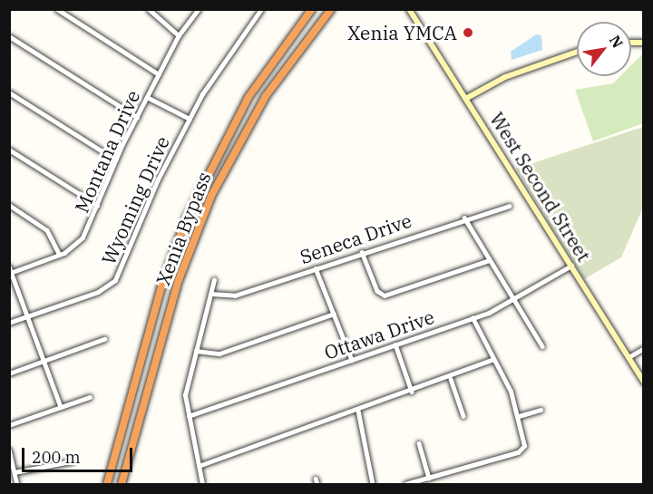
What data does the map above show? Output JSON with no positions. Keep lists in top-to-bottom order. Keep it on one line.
{"streets":{"highway":["Xenia Bypass"],"main road":["West Second Street"],"street":["Montana Drive","Wyoming Drive","Seneca Drive","Ottawa Drive"]},"crossings":[["West Second Street","Ottawa Drive"]],"places":["Xenia YMCA"],"scale_bar":"200 m","north":"top right"}
